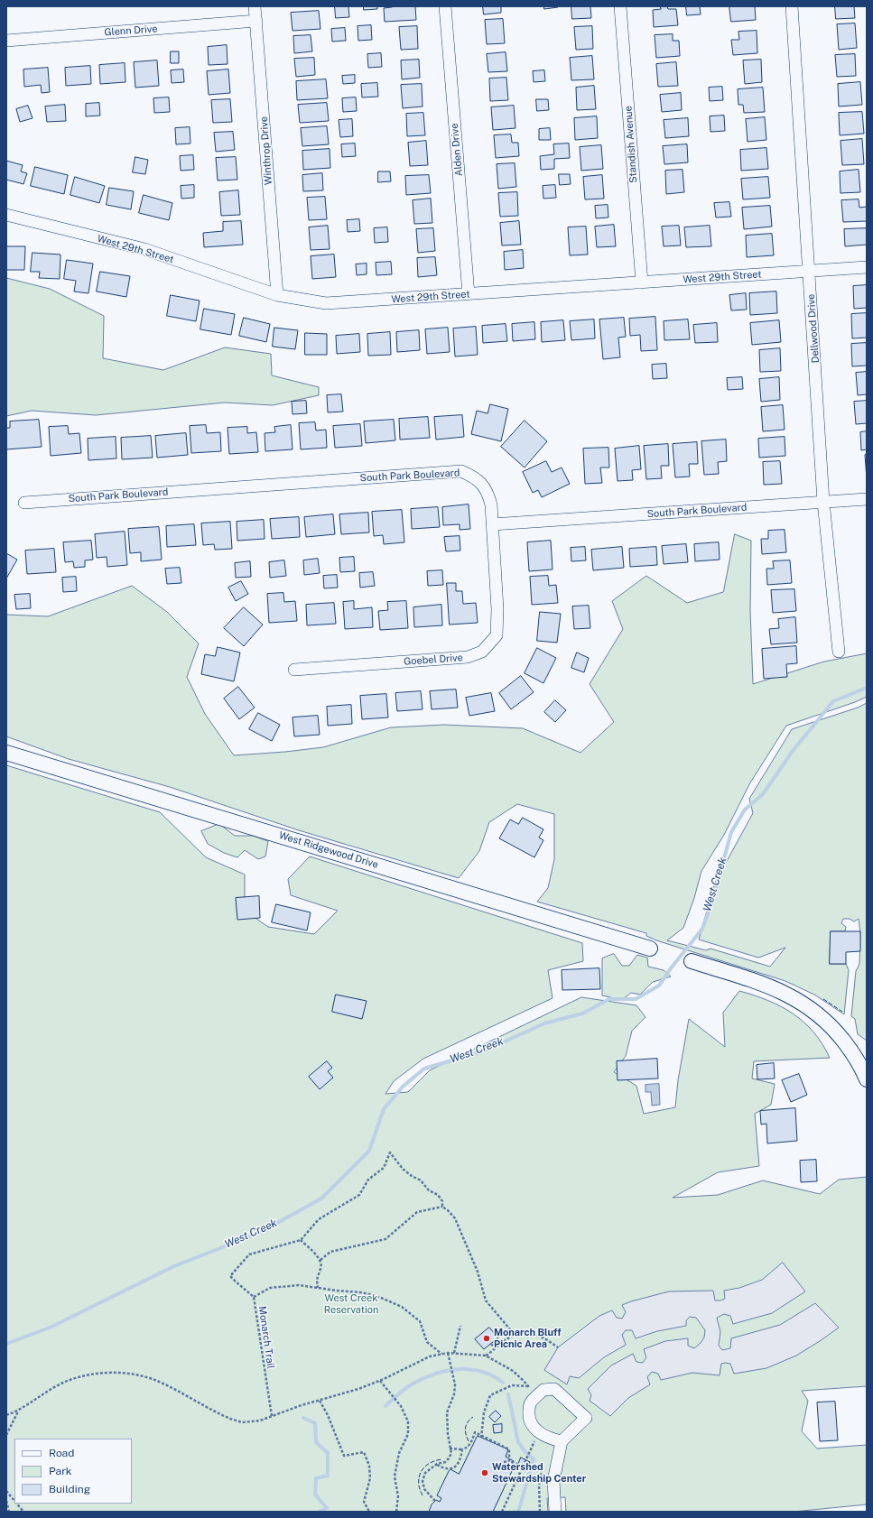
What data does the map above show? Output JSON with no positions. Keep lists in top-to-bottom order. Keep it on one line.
{"streets":{"street":["Glenn Drive","Standish Avenue","Alden Drive","Winthrop Drive","West 29th Street","Dellwood Drive","South Park Boulevard","Goebel Drive","West Ridgewood Drive"],"path":["Monarch Trail"]},"crossings":[["Glenn Drive","Winthrop Drive"],["Standish Avenue","West 29th Street"],["Alden Drive","West 29th Street"],["Winthrop Drive","West 29th Street"],["West 29th Street","Dellwood Drive"],["Dellwood Drive","South Park Boulevard"],["South Park Boulevard","Goebel Drive"]],"water":["West Creek"],"parks":["West Creek Reservation"],"places":["Monarch Bluff Picnic Area","Watershed Stewardship Center"],"legend":["Road","Park","Building"]}
